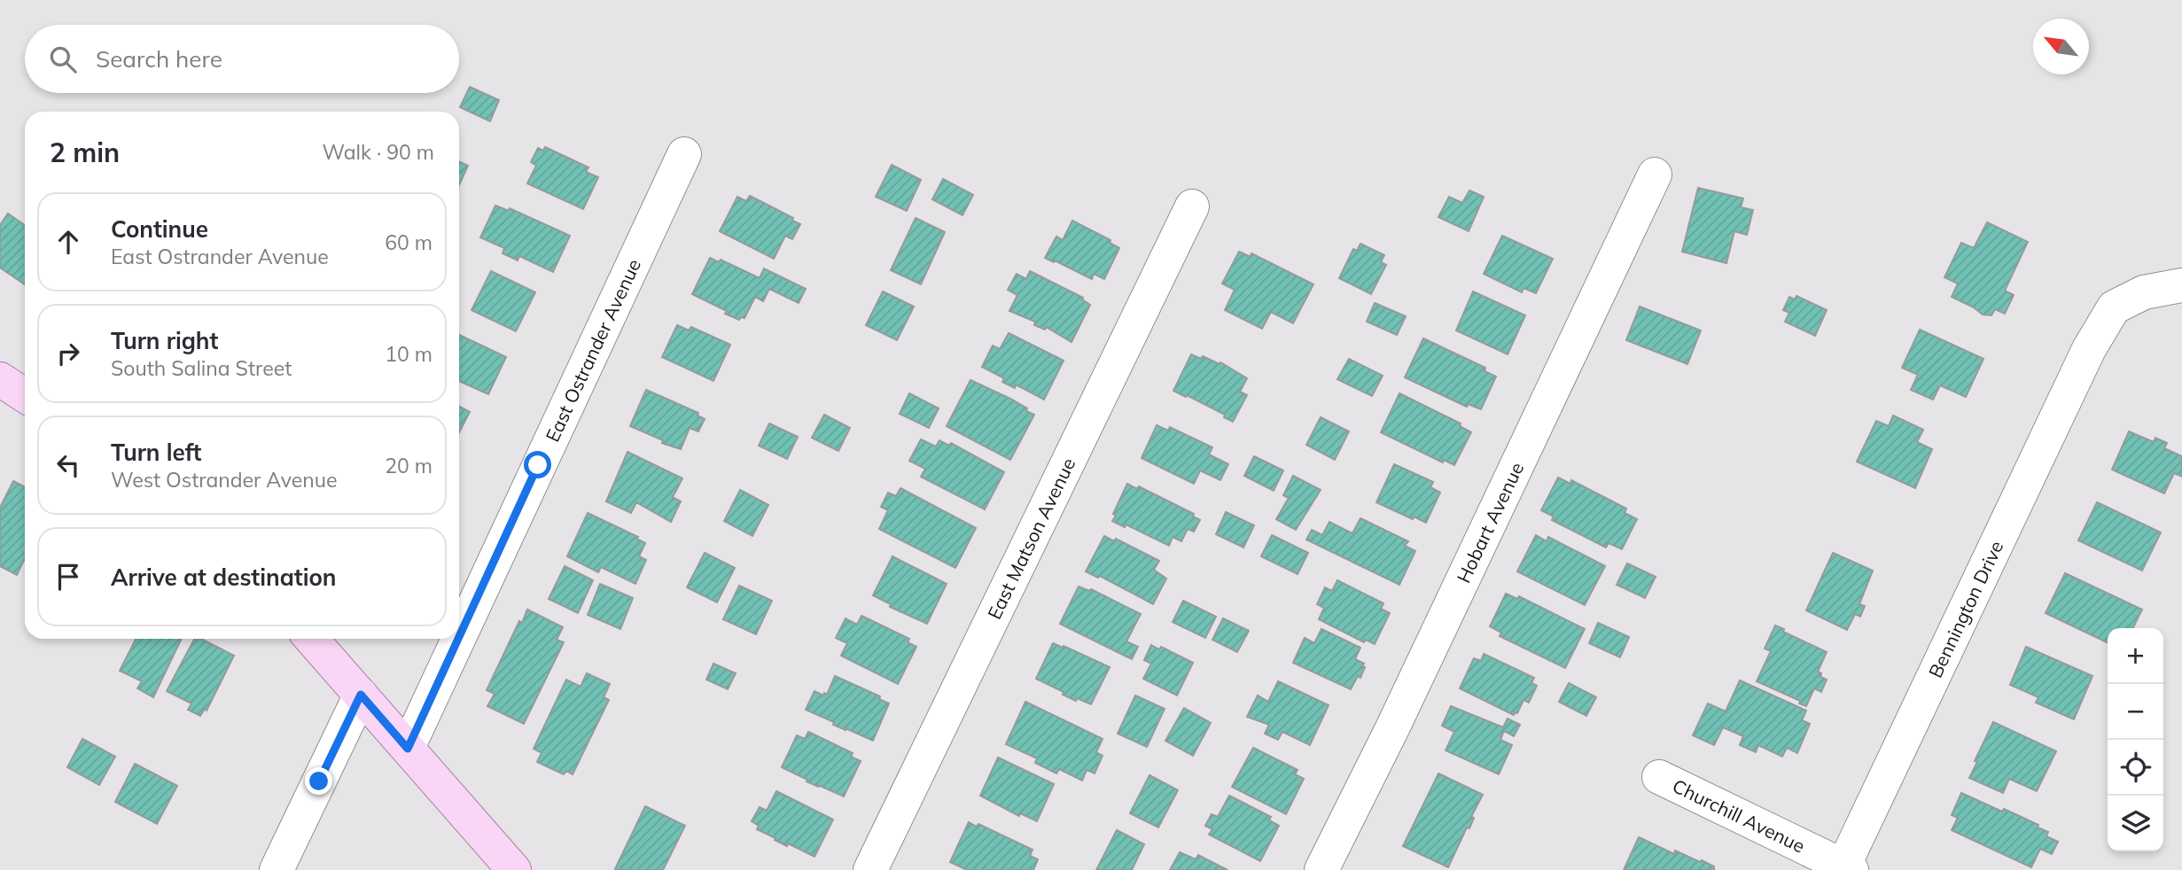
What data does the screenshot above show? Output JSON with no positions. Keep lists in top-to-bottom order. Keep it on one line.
{"streets":{"street":["East Ostrander Avenue","Hobart Avenue","East Matson Avenue","Bennington Drive","Churchill Avenue"]},"crossings":[["Bennington Drive","Churchill Avenue"]],"north":"top left","page":{"search":"Search here","heading":["2 min","Walk · 90 m"],"list":[["Continue","East Ostrander Avenue","60 m"],["Turn right","South Salina Street","10 m"],["Turn left","West Ostrander Avenue","20 m"],"Arrive at destination"],"map_buttons":["+","−"]}}
